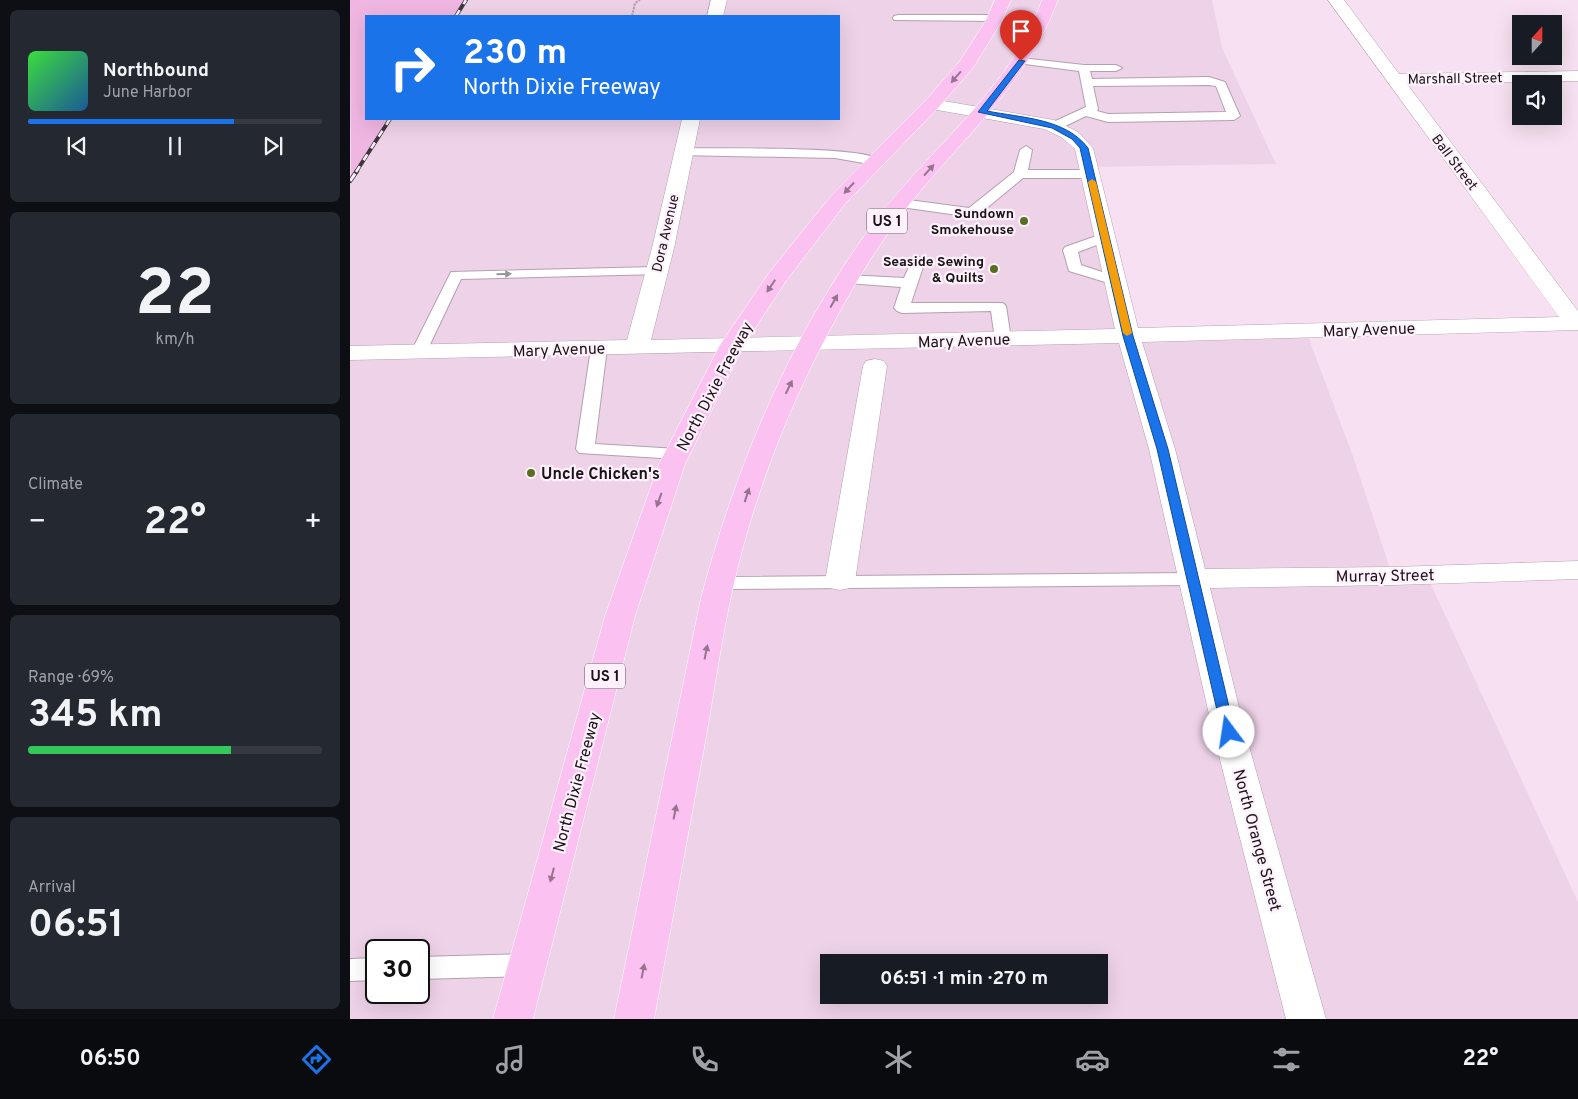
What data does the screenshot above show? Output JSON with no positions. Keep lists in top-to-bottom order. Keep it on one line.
{"streets":{"main road":["US 1","North Dixie Freeway"],"street":["Marshall Street","Ball Street","Dora Avenue","Mary Avenue","Murray Street","North Orange Street"]},"crossings":[["Marshall Street","Ball Street"],["Ball Street","Mary Avenue"],["US 1","Mary Avenue"],["US 1","North Orange Street"],["Dora Avenue","Mary Avenue"],["Mary Avenue","North Dixie Freeway"],["Mary Avenue","North Orange Street"],["North Dixie Freeway","North Orange Street"],["Murray Street","North Orange Street"]],"places":["Sundown Smokehouse","Seaside Sewing & Quilts","Uncle Chicken's"],"north":"top","page":{"turn":["230 m","North Dixie Freeway"],"song":["Northbound","June Harbor"],"tile":[["22","km/h"],"Climate",["Range · 69%","345 km"],["Arrival","06:51"]],"heat":["−","22°","+"],"limit":"30","trip":"06:51 · 1 min · 270 m","tabs":["06:50","22°"]}}
